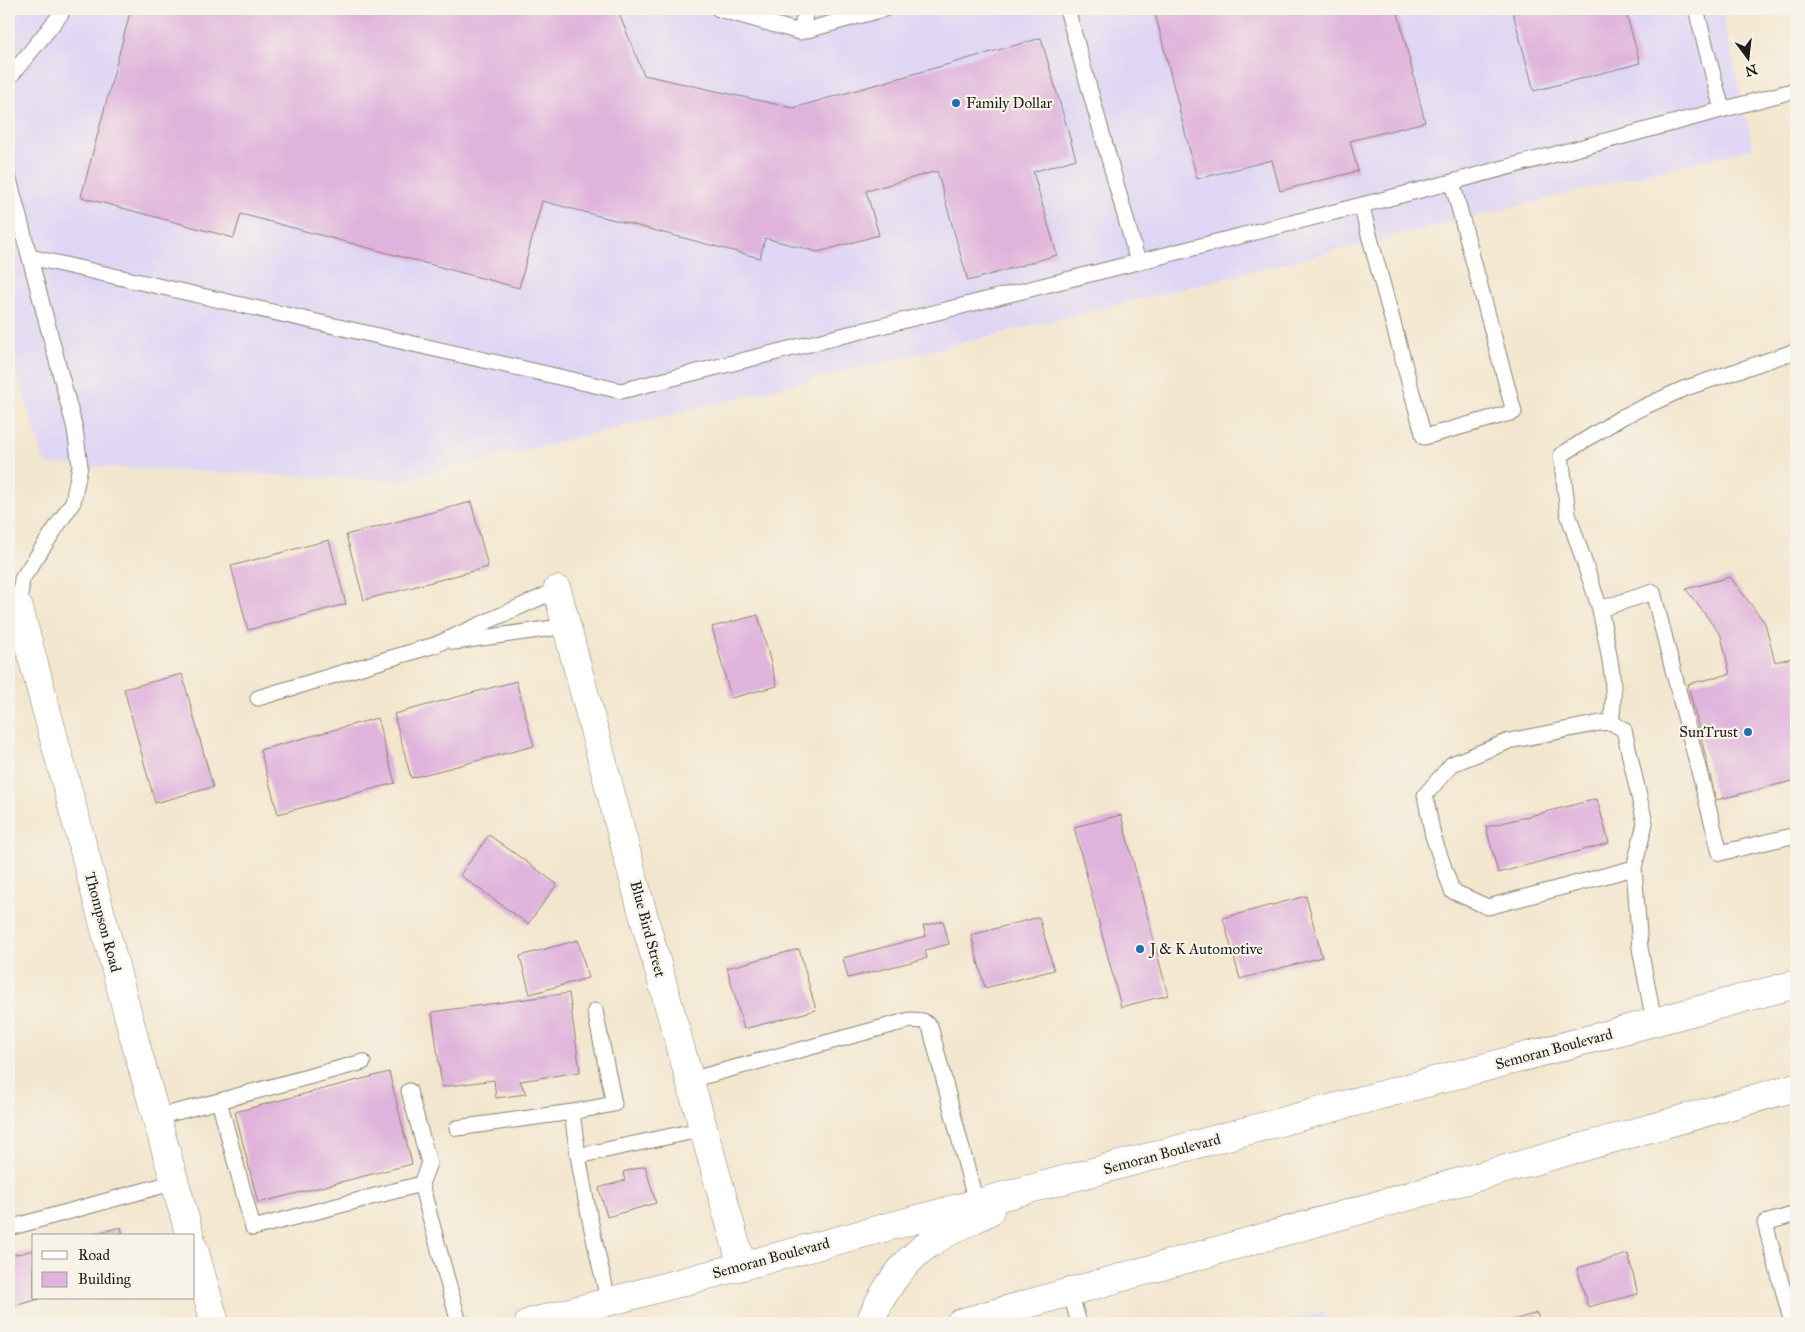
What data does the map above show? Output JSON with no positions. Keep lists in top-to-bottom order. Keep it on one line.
{"streets":{"main road":["Thompson Road","Blue Bird Street","Semoran Boulevard"]},"crossings":[["Blue Bird Street","Semoran Boulevard"]],"places":["Family Dollar","SunTrust","J & K Automotive"],"legend":["Road","Building"],"north":"bottom"}
